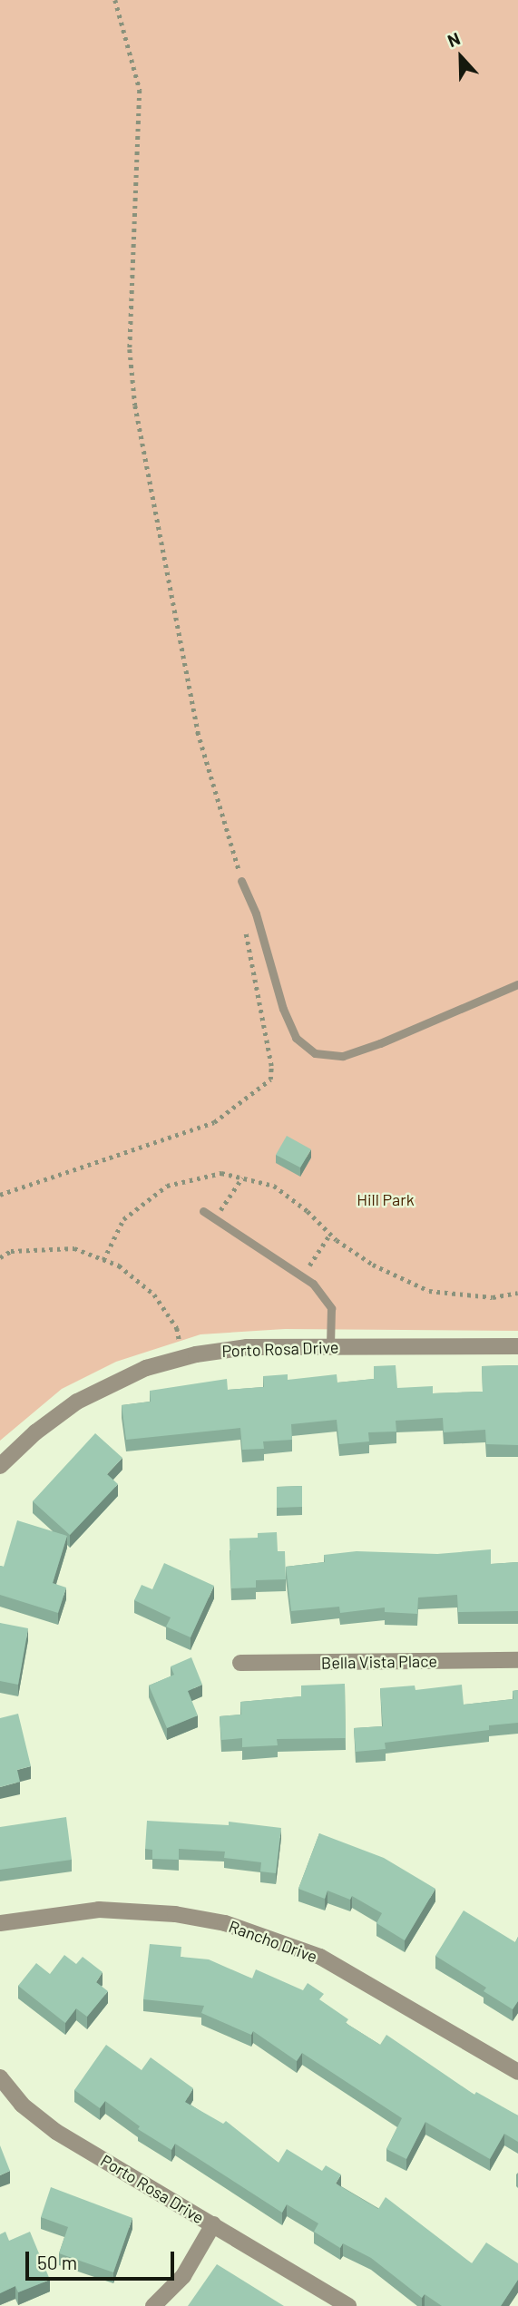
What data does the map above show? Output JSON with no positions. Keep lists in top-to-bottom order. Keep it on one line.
{"streets":{"street":["Porto Rosa Drive","Bella Vista Place","Rancho Drive"]},"parks":["Hill Park"],"scale_bar":"50 m","north":"top"}
